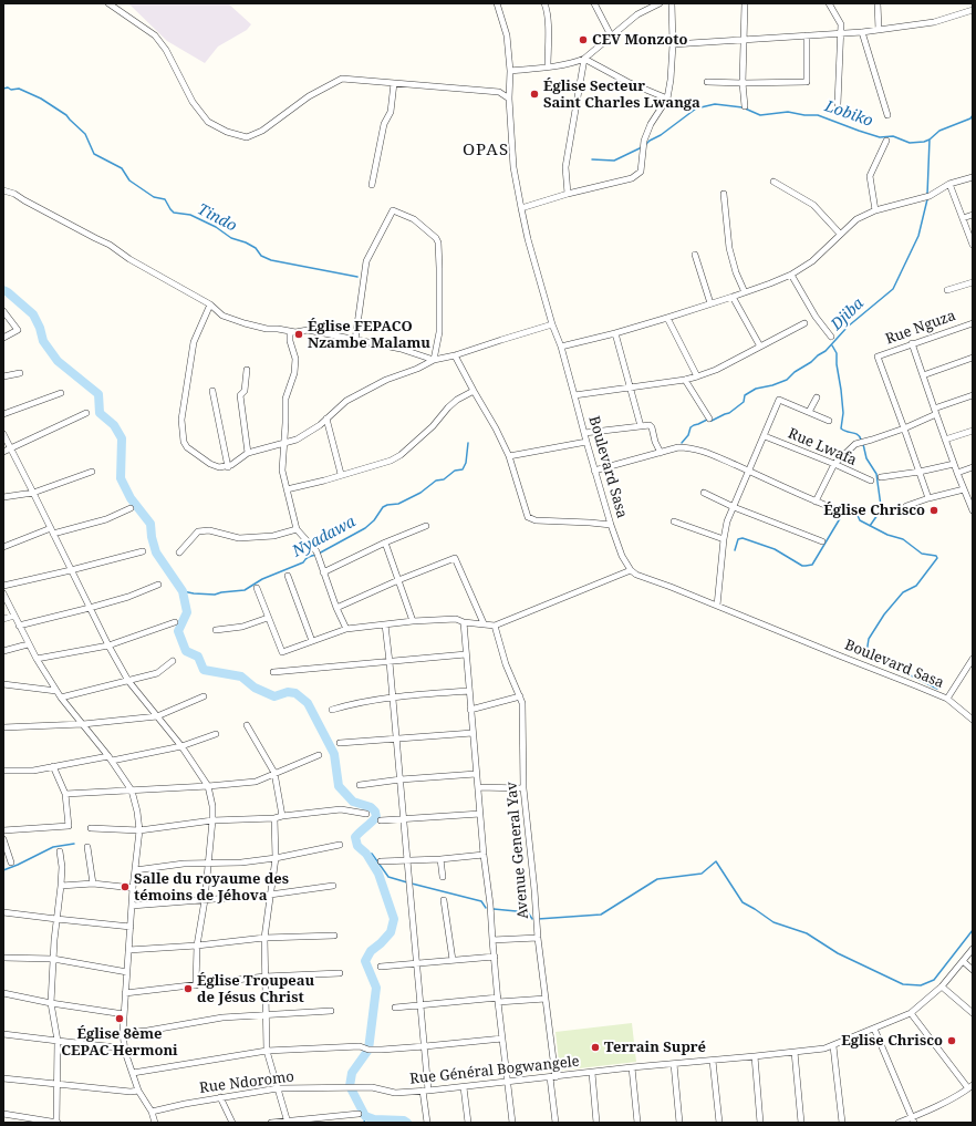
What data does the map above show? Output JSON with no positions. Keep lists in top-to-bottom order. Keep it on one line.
{"streets":{"street":["Rue Nguza","Rue Lwafa","Boulevard Sasa","Avenue General Yav","Rue Général Bogwangele","Rue Ndoromo"]},"crossings":[["Avenue General Yav","Rue Général Bogwangele"],["Rue Général Bogwangele","Rue Ndoromo"]],"districts":["OPAS"],"water":["Lobiko","Tindo","Djiba","Nyadawa"],"places":["CEV Monzoto","Église Secteur Saint Charles Lwanga","Église FEPACO Nzambe Malamu","Église Chrisco","Salle du royaume des témoins de Jéhova","Église Troupeau de Jésus Christ","Église 8ème CEPAC Hermoni","Eglise Chrisco","Terrain Supré"]}
